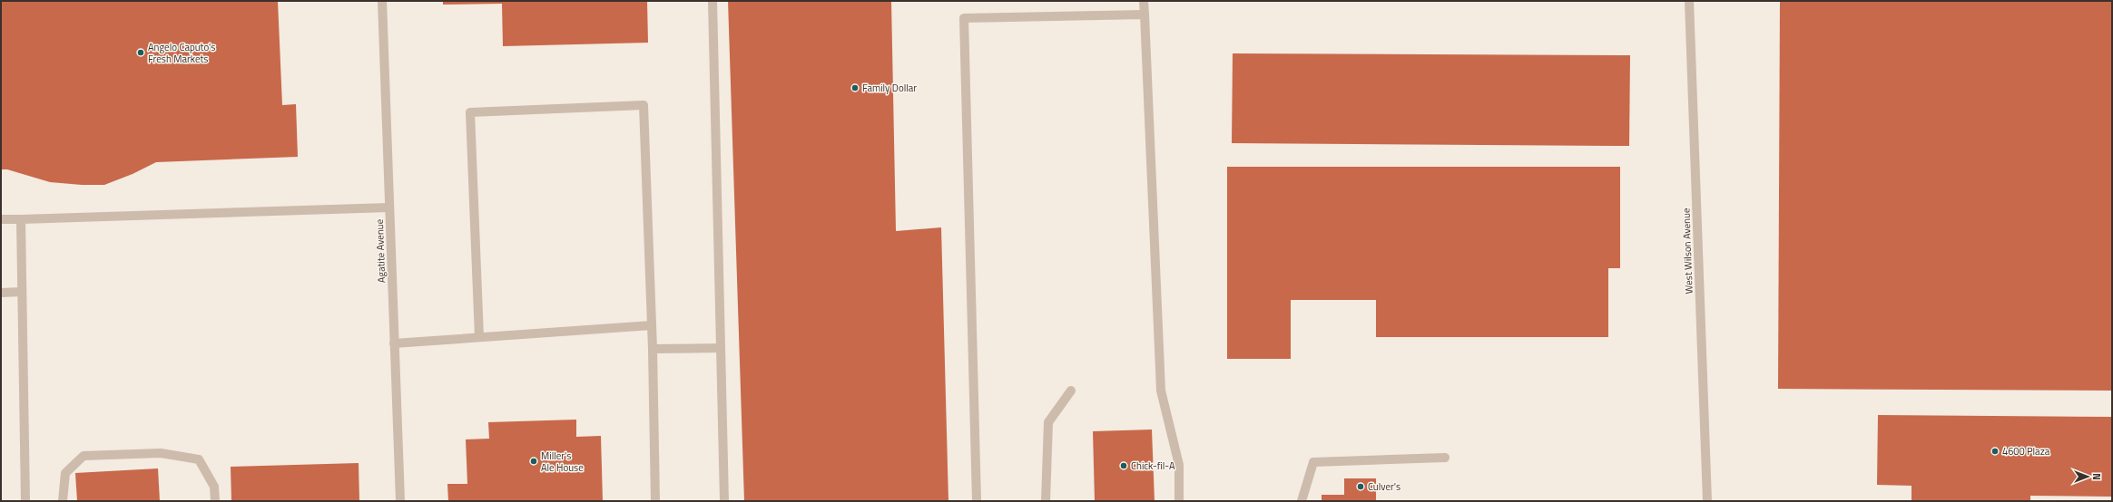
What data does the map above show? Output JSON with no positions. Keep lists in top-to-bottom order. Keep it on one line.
{"streets":{"street":["Agatite Avenue","West Wilson Avenue"]},"places":["Angelo Caputo's Fresh Markets","Family Dollar","4600 Plaza","Miller's Ale House","Chick-fil-A","Culver's"],"north":"right"}
